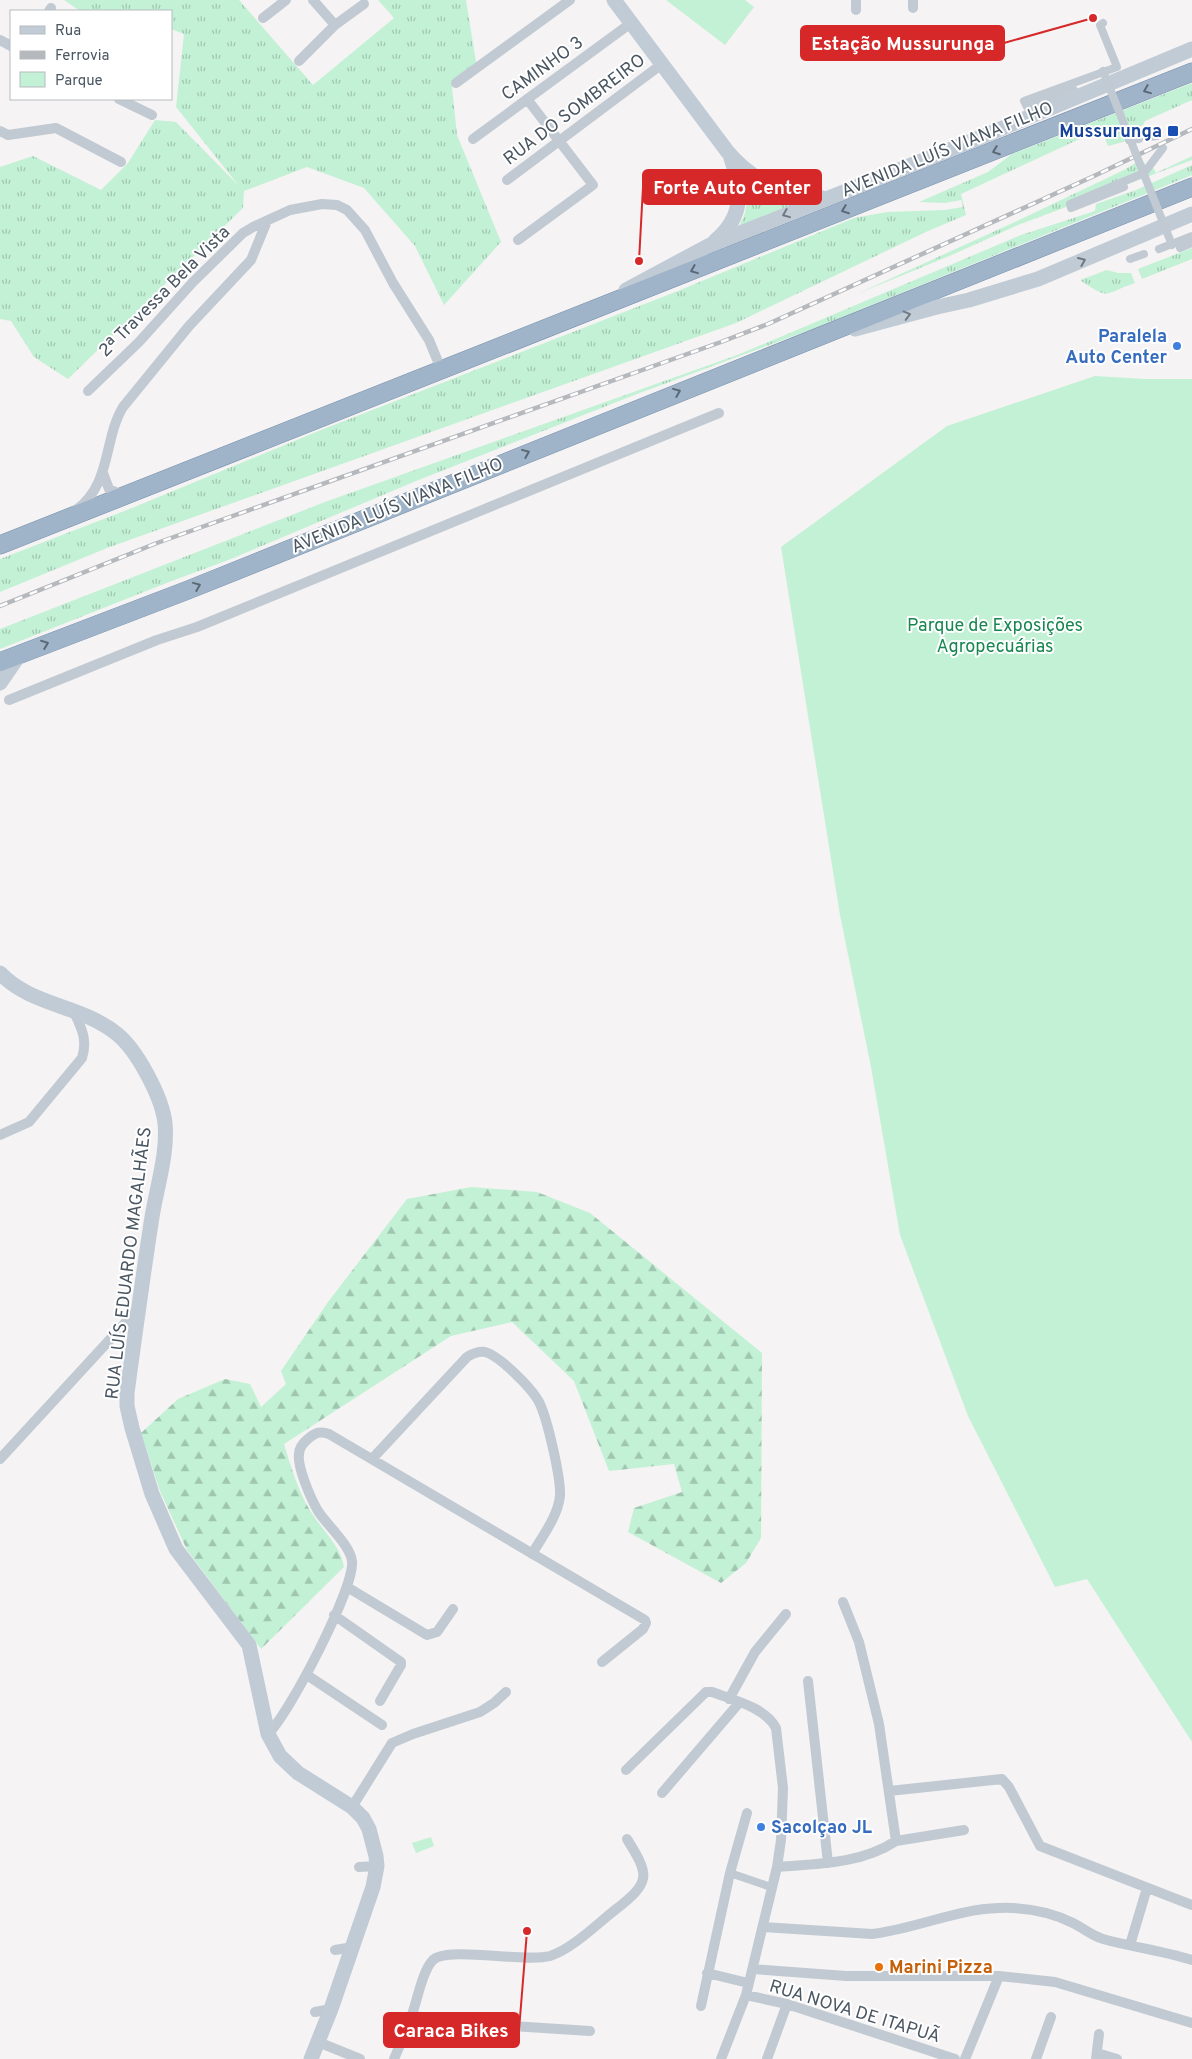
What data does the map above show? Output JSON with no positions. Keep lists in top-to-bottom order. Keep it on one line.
{"streets":{"highway":["AVENIDA LUÍS VIANA FILHO"],"main road":["RUA LUÍS EDUARDO MAGALHÃES"],"street":["CAMINHO 3","RUA DO SOMBREIRO","2ª Travessa Bela Vista","RUA NOVA DE ITAPUÃ"]},"crossings":[["AVENIDA LUÍS VIANA FILHO","2ª Travessa Bela Vista"]],"parks":["Parque de Exposições Agropecuárias"],"places":{"other":["Estação Mussurunga","Forte Auto Center","Paralela Auto Center","Sacolçao JL","Caraca Bikes","Marini Pizza"],"transit":["Mussurunga"]},"legend":["Rua","Ferrovia","Parque"]}
